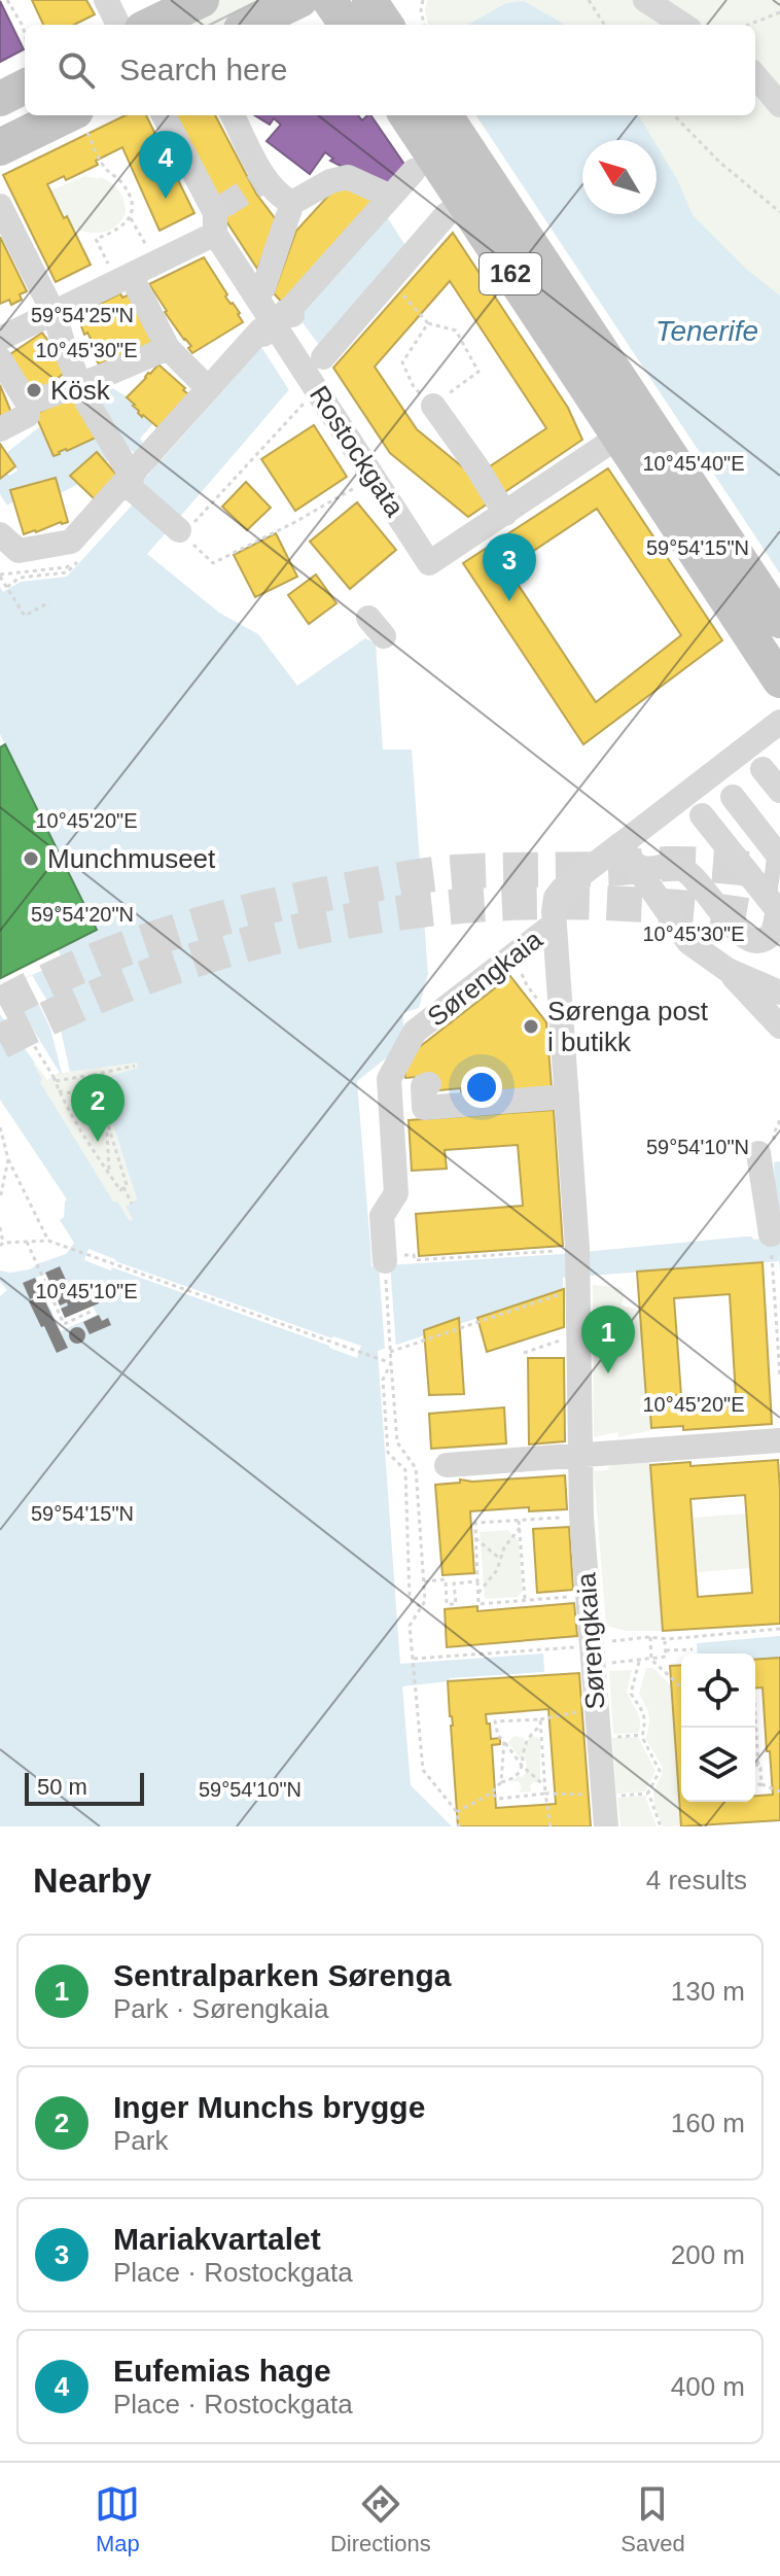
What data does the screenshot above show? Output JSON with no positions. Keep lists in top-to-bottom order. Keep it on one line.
{"streets":{"highway":["162"],"street":["Rostockgata","Sørengkaia"]},"crossings":[["162","Rostockgata"]],"water":["Tenerife"],"places":["Kösk","Munchmuseet","Sørenga post i butikk"],"scale_bar":"50 m","north":"top left","page":{"search":"Search here","pins":["4","3","2","1"],"scale":"50 m","heading":["Nearby","4 results"],"list":[{"mark":"1","name":"Sentralparken Sørenga","note":"Park · Sørengkaia","value":"130 m"},{"mark":"2","name":"Inger Munchs brygge","note":"Park","value":"160 m"},{"mark":"3","name":"Mariakvartalet","note":"Place · Rostockgata","value":"200 m"},{"mark":"4","name":"Eufemias hage","note":"Place · Rostockgata","value":"400 m"}],"nav":["Map","Directions","Saved"]},"coordinates":["59°54'25\"N","10°45'30\"E","10°45'40\"E","59°54'15\"N","10°45'20\"E","59°54'20\"N","59°54'10\"N","10°45'10\"E"]}
